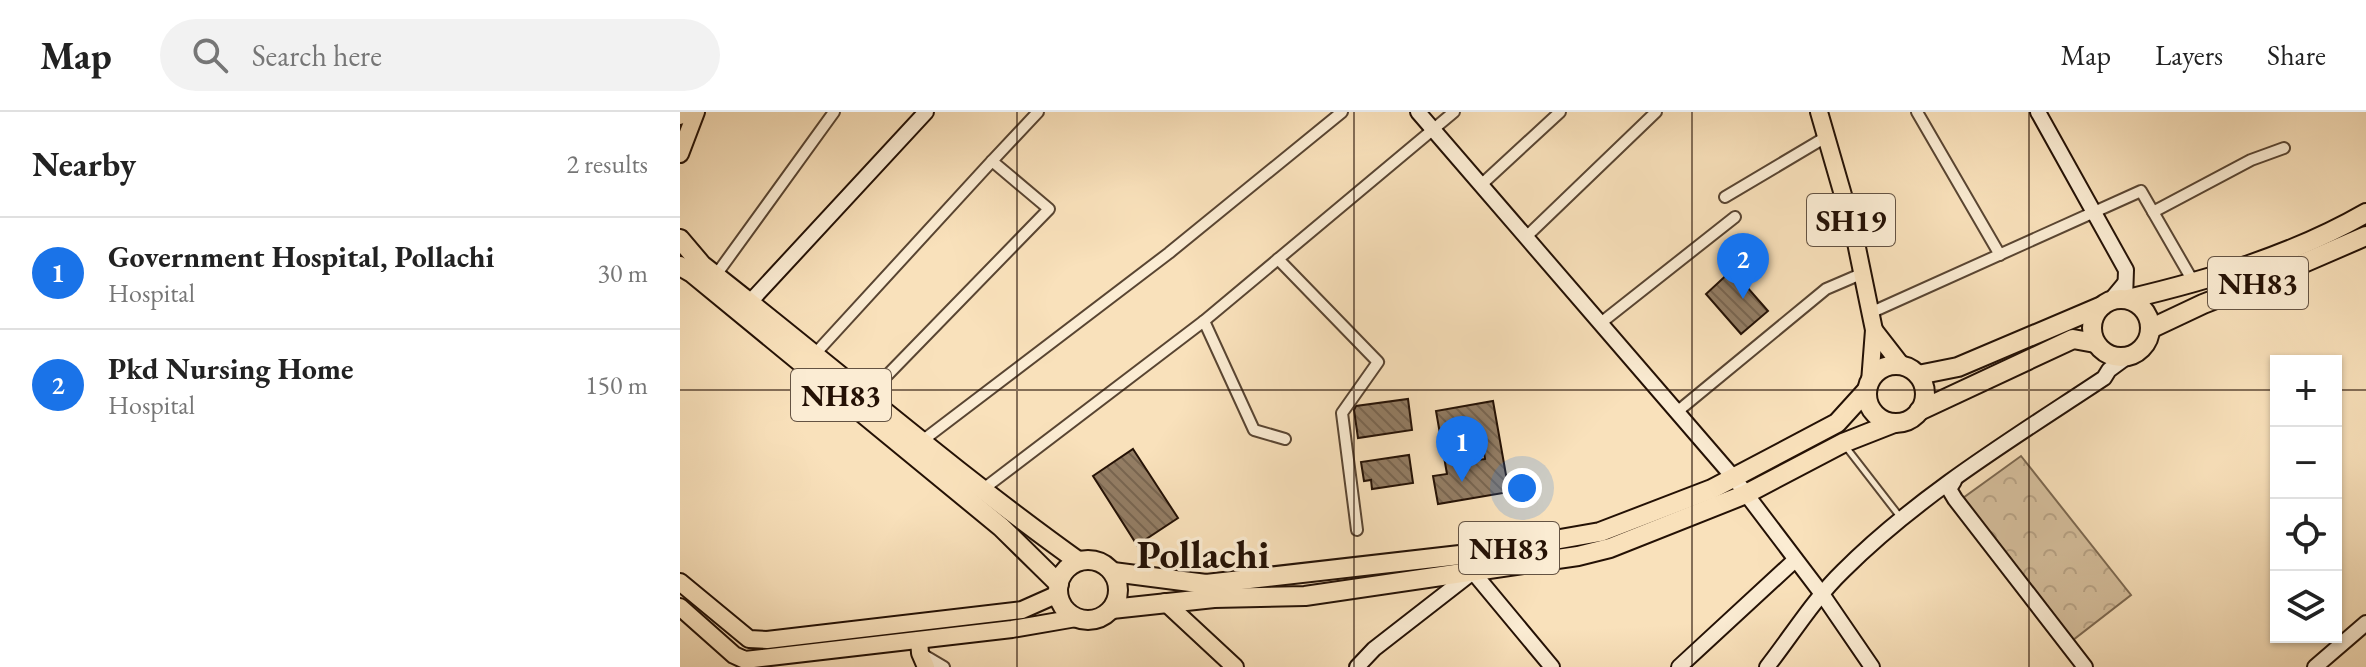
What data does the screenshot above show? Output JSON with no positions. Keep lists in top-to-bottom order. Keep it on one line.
{"streets":{"highway":["NH83"],"main road":["SH19"]},"crossings":[["SH19","NH83"]],"districts":["Pollachi"],"page":{"header":"Map","search":"Search here","nav":["Map","Layers","Share"],"heading":["Nearby","2 results"],"list":[{"mark":"1","name":"Government Hospital, Pollachi","note":"Hospital","value":"30 m"},{"mark":"2","name":"Pkd Nursing Home","note":"Hospital","value":"150 m"}],"pins":["2","1"],"map_buttons":["+","−"]}}
